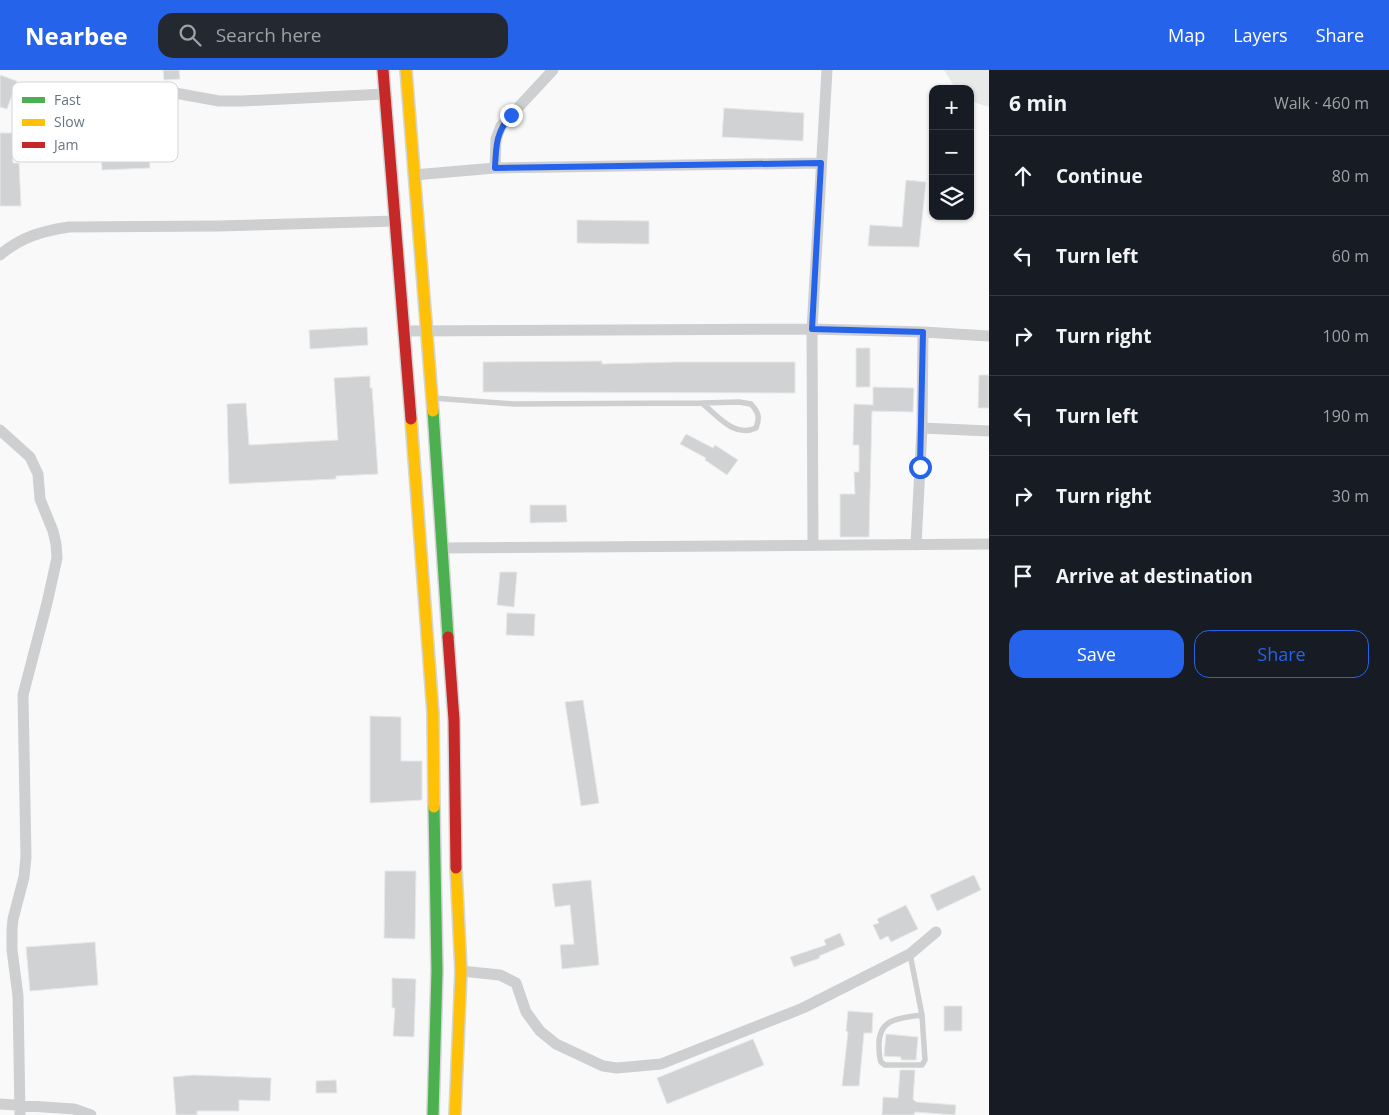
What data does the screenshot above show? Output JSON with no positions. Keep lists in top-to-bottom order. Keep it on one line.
{"legend":["Fast","Slow","Jam"],"page":{"header":"Nearbee","search":"Search here","nav":["Map","Layers","Share"],"heading":["6 min","Walk · 460 m"],"map_buttons":["+","−"],"list":[["Continue","80 m"],["Turn left","60 m"],["Turn right","100 m"],["Turn left","190 m"],["Turn right","30 m"],"Arrive at destination"],"buttons":["Save","Share"]}}
